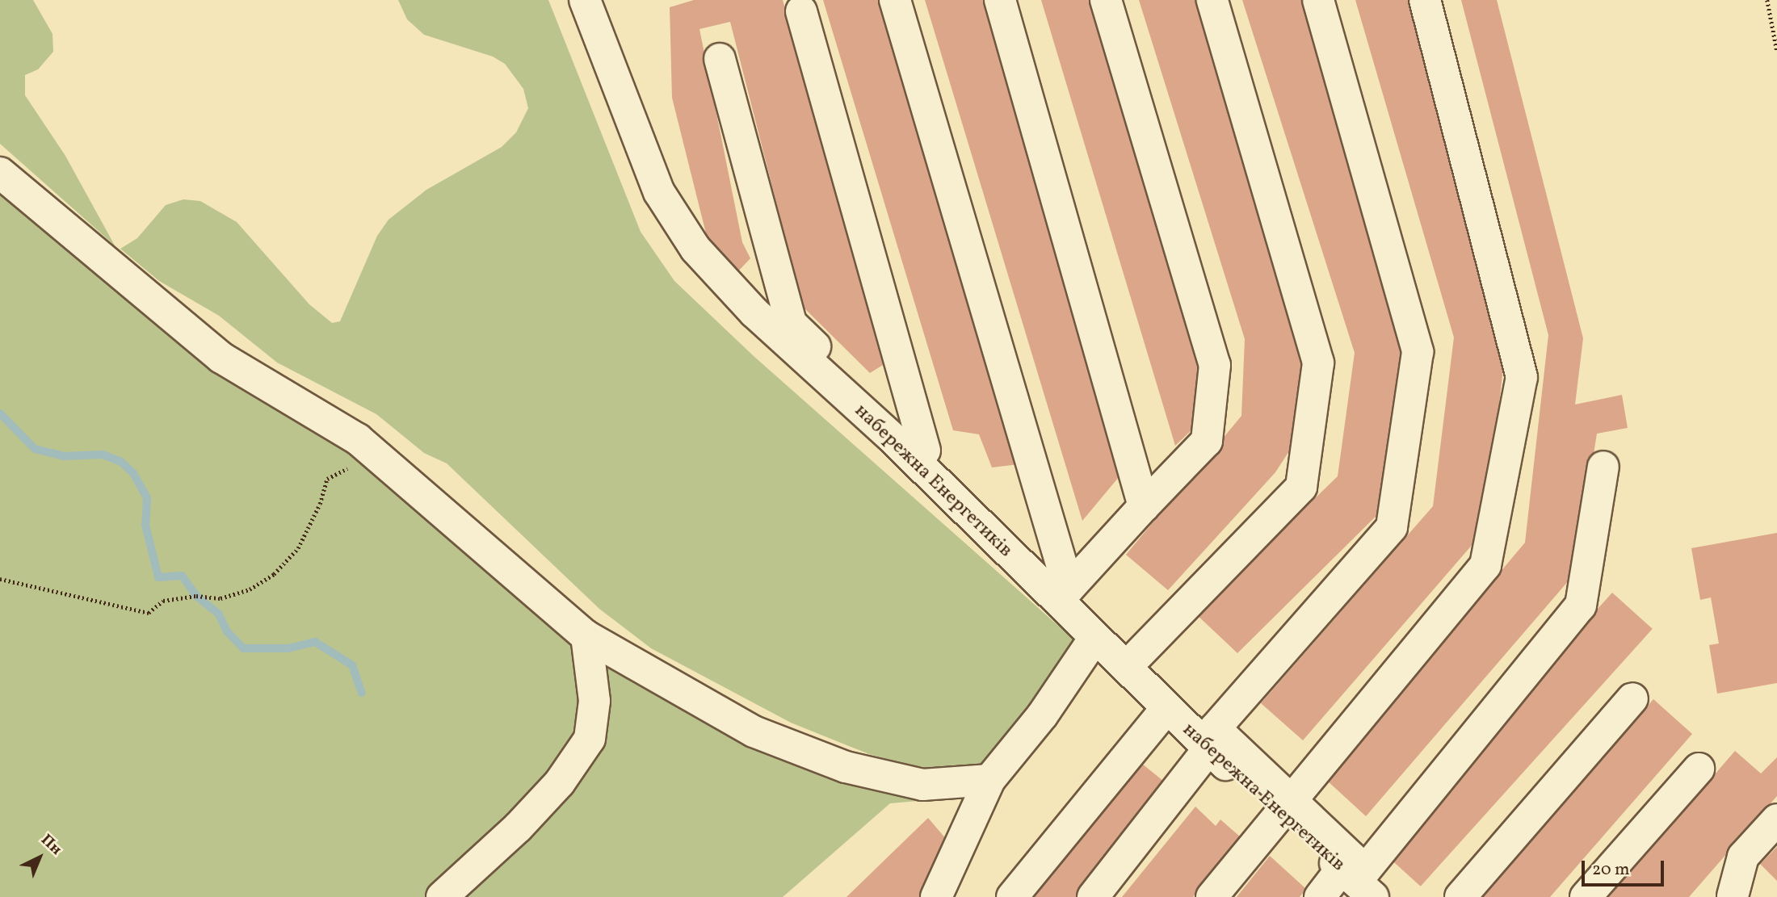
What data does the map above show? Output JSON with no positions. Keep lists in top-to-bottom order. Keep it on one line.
{"streets":{"street":["набережна Енергетиків"]},"scale_bar":"20 m","north":"top right"}
